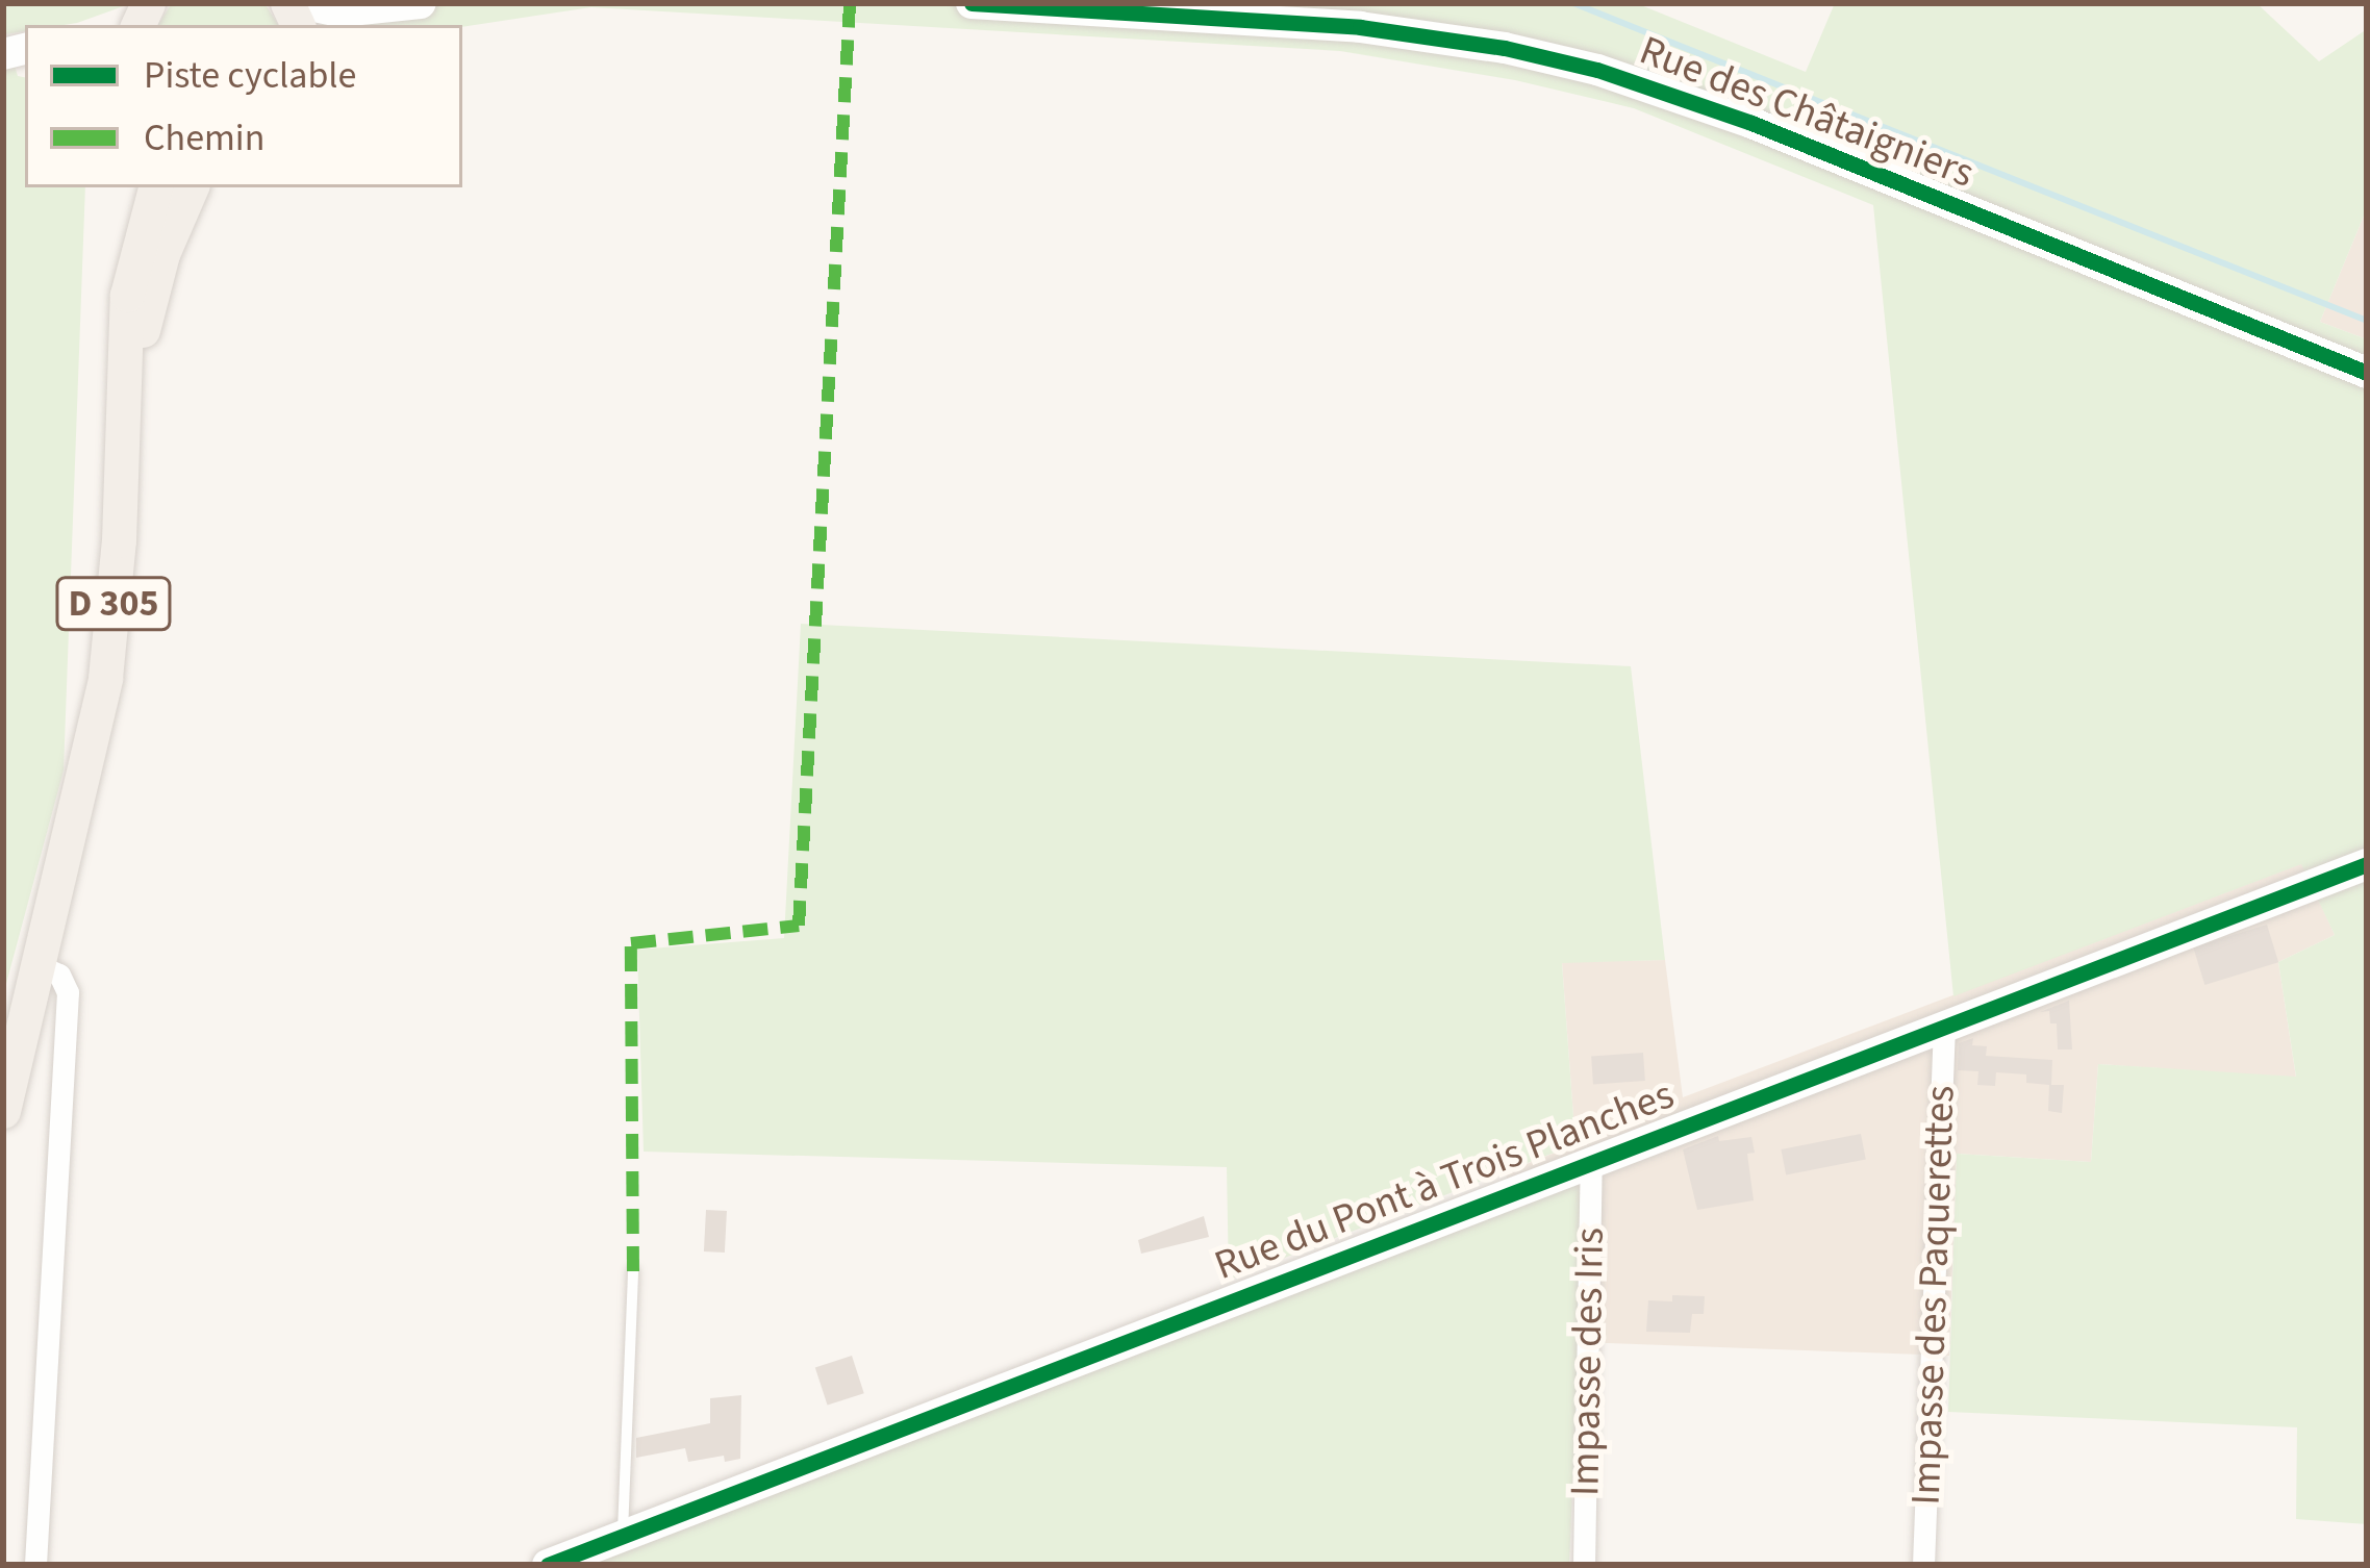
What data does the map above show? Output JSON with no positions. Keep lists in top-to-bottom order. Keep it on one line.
{"streets":{"main road":["D 305"],"street":["Rue des Châtaigniers","Rue du Pont à Trois Planches","Impasse des Paquerettes","Impasse des Iris"]},"crossings":[["Rue du Pont à Trois Planches","Impasse des Paquerettes"],["Rue du Pont à Trois Planches","Impasse des Iris"]],"legend":["Piste cyclable","Chemin"]}
